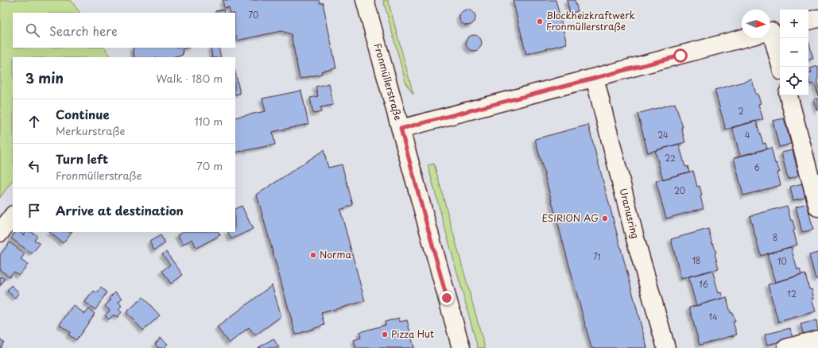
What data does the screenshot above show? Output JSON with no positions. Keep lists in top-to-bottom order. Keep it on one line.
{"streets":{"street":["Fronmüllerstraße","Uranusring"]},"places":["Blockheizkraftwerk Fronmüllerstraße","ESIRION AG","Norma","Pizza Hut"],"house_numbers":["70","2","24","4","22","6","20","8","71","18","10","16","12","14"],"north":"right","page":{"map_buttons":["+","−"],"search":"Search here","heading":["3 min","Walk · 180 m"],"list":[["Continue","Merkurstraße","110 m"],["Turn left","Fronmüllerstraße","70 m"],"Arrive at destination"]}}
